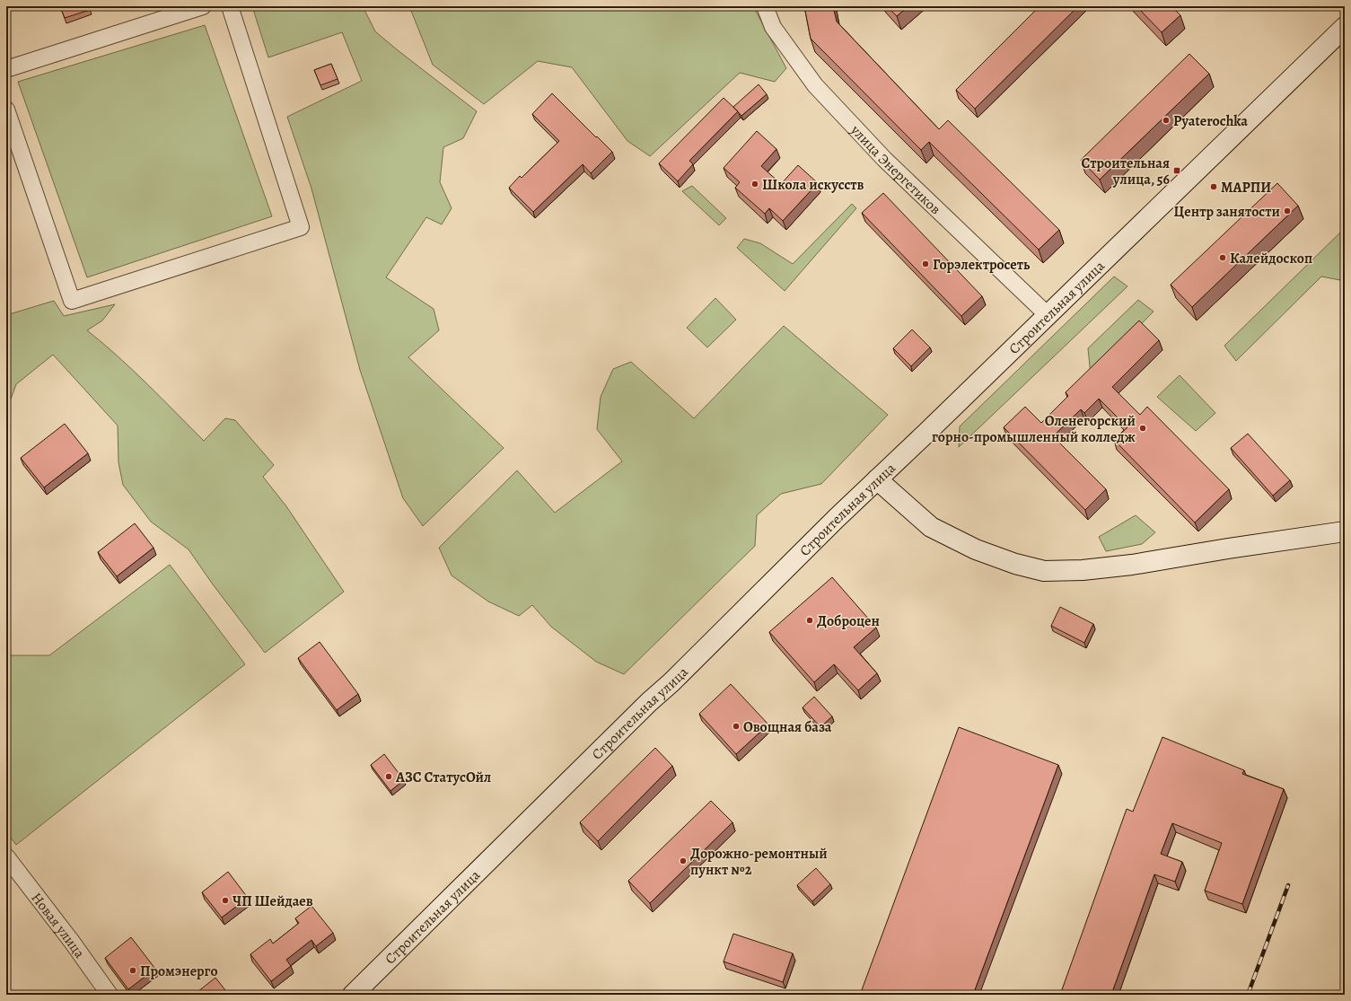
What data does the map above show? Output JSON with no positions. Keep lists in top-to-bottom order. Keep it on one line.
{"streets":{"street":["улица Энергетиков","Строительная улица","Новая улица"]},"crossings":[["улица Энергетиков","Строительная улица"]],"places":{"other":["Pyaterochka","Школа искусств","МАРПИ","Центр занятости","Калейдоскоп","Горэлектросеть","Оленегорский горно-промышленный колледж","Доброцен","Овощная база","АЗС СтатусОйл","Дорожно-ремонтный пункт №2","ЧП Шейдаев","Промэнерго"],"transit":["Строительная улица, 56"]}}
